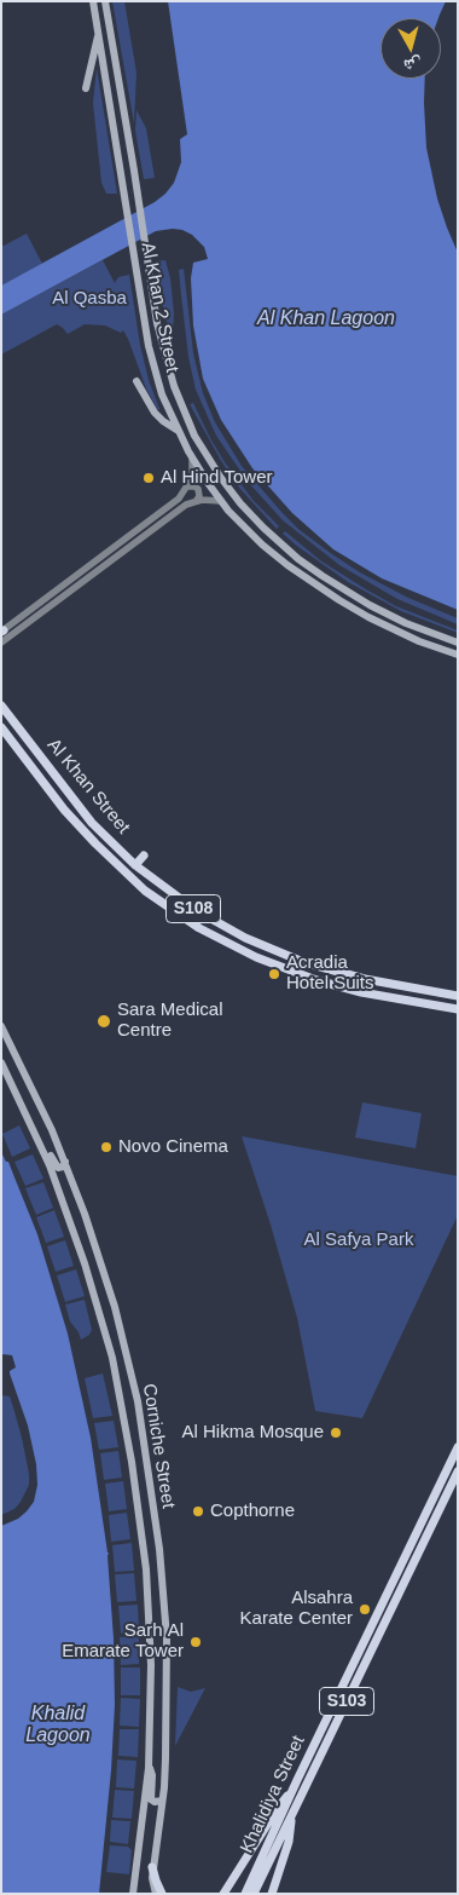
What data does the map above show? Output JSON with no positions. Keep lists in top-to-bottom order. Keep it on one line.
{"streets":{"main road":["Al Khan 2 Street","Al Khan Street","S108","Corniche Street","S103","Khalidiya Street"]},"water":["Al Khan Lagoon","Khalid Lagoon"],"parks":["Al Qasba","Al Safya Park"],"places":["Al Hind Tower","Acradia Hotel Suits","Sara Medical Centre","Novo Cinema","Al Hikma Mosque","Copthorne","Alsahra Karate Center","Sarh Al Emarate Tower"],"north":"bottom"}
